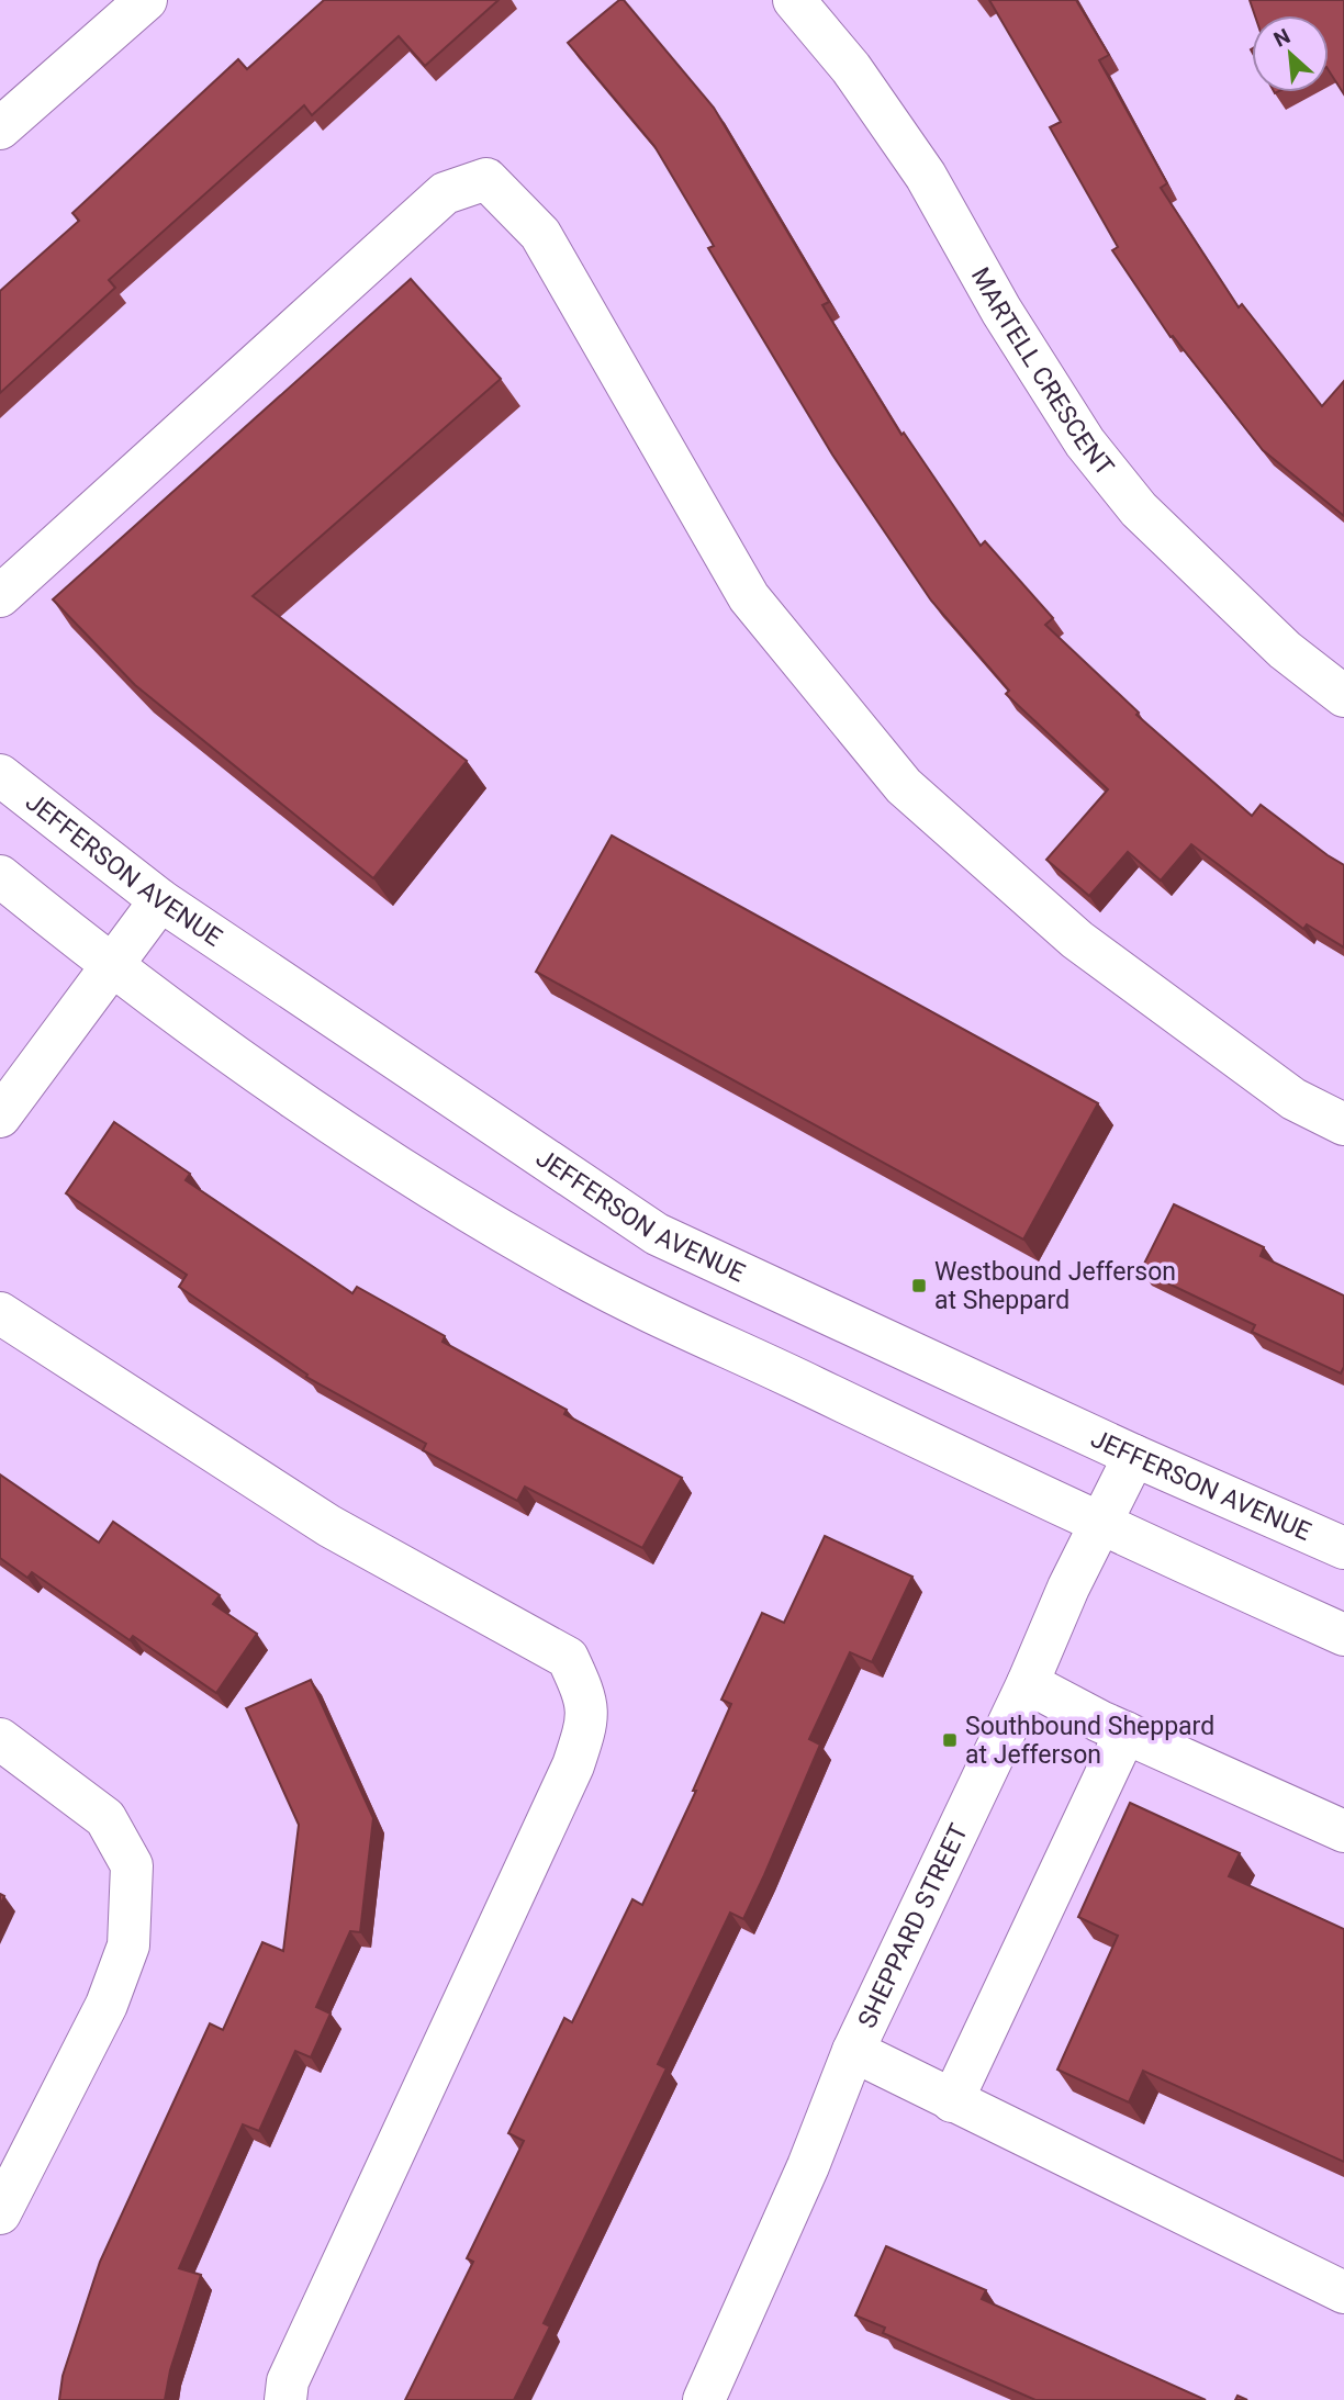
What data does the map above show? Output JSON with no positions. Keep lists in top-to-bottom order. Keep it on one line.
{"streets":{"street":["MARTELL CRESCENT","JEFFERSON AVENUE","SHEPPARD STREET"]},"crossings":[["JEFFERSON AVENUE","SHEPPARD STREET"]],"places":{"transit":["Westbound Jefferson at Sheppard","Southbound Sheppard at Jefferson"]},"north":"top left"}
